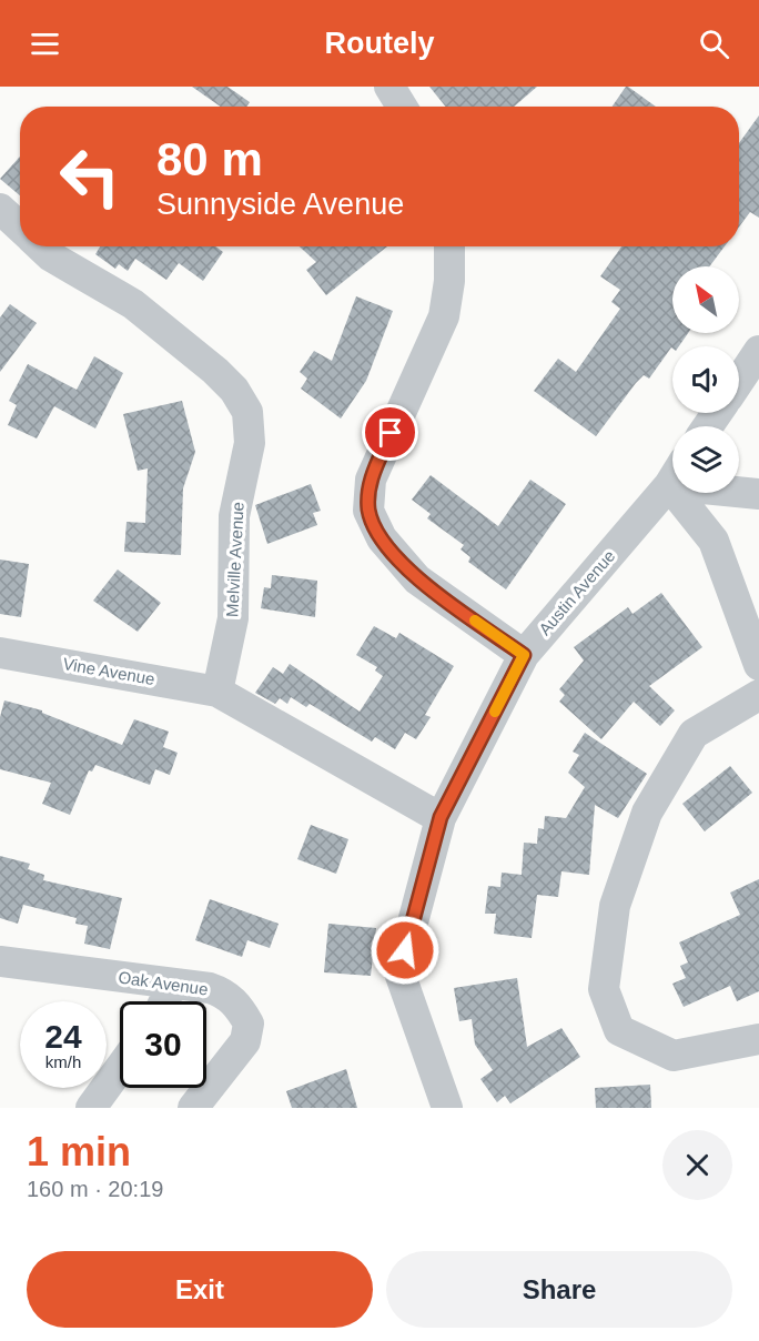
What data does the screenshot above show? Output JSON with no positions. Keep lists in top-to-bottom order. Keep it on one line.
{"streets":{"street":["Melville Avenue","Austin Avenue","Vine Avenue","Oak Avenue"]},"crossings":[["Melville Avenue","Vine Avenue"]],"north":"top left","page":{"header":"Routely","turn":["80 m","Sunnyside Avenue"],"speed":"24 km/h","limit":"30","heading":["1 min","160 m · 20:19"],"buttons":["Exit","Share"]}}
